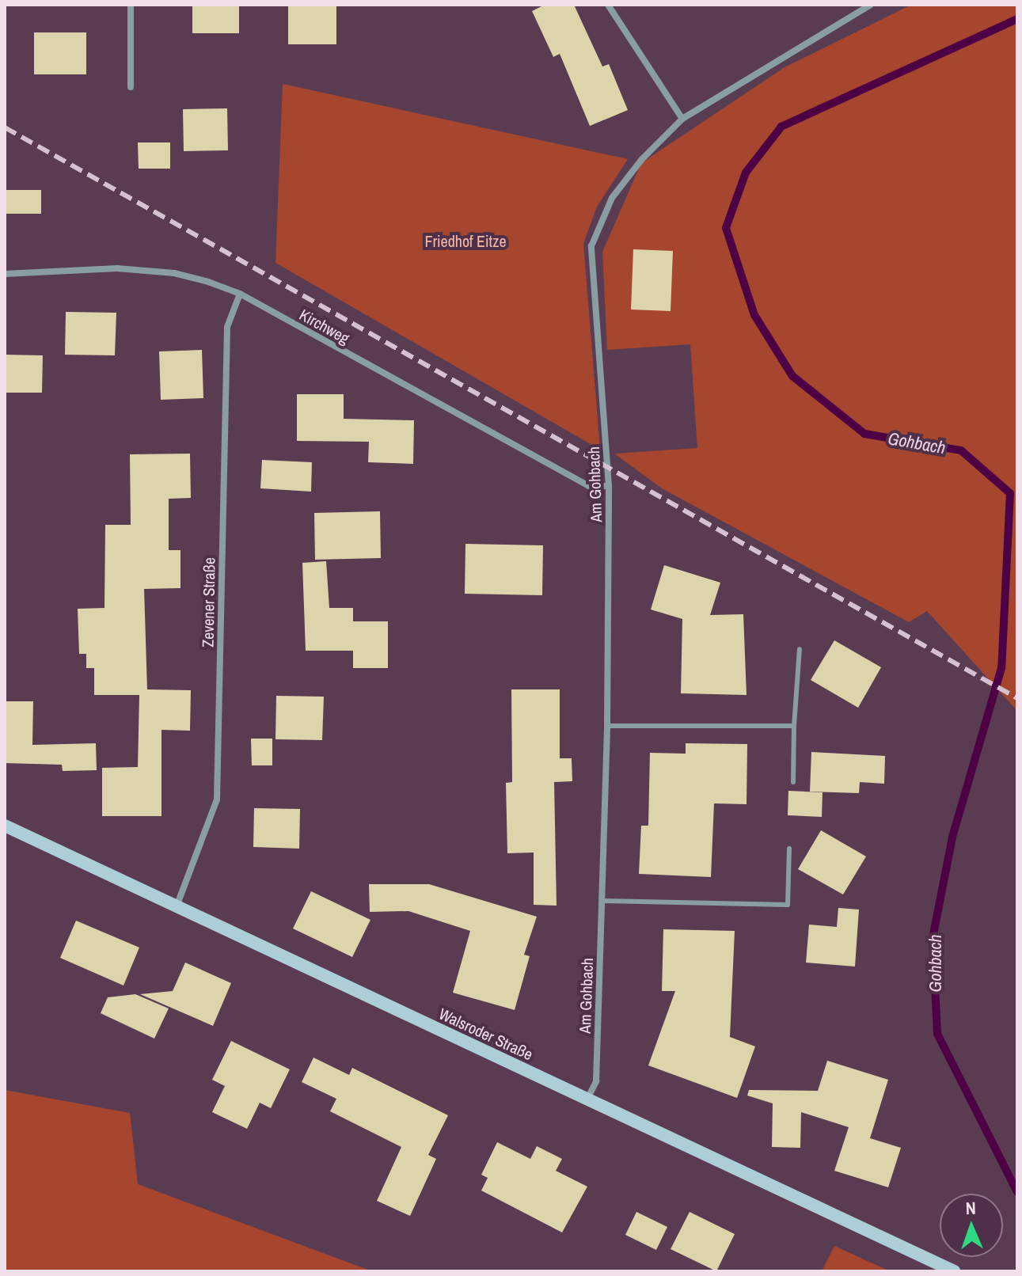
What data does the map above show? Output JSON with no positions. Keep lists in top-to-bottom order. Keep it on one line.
{"streets":{"main road":["Walsroder Straße"],"street":["Kirchweg","Am Gohbach","Zevener Straße"]},"crossings":[["Kirchweg","Am Gohbach"],["Kirchweg","Zevener Straße"],["Am Gohbach","Walsroder Straße"],["Zevener Straße","Walsroder Straße"]],"water":["Gohbach"],"parks":["Friedhof Eitze"],"north":"top"}
